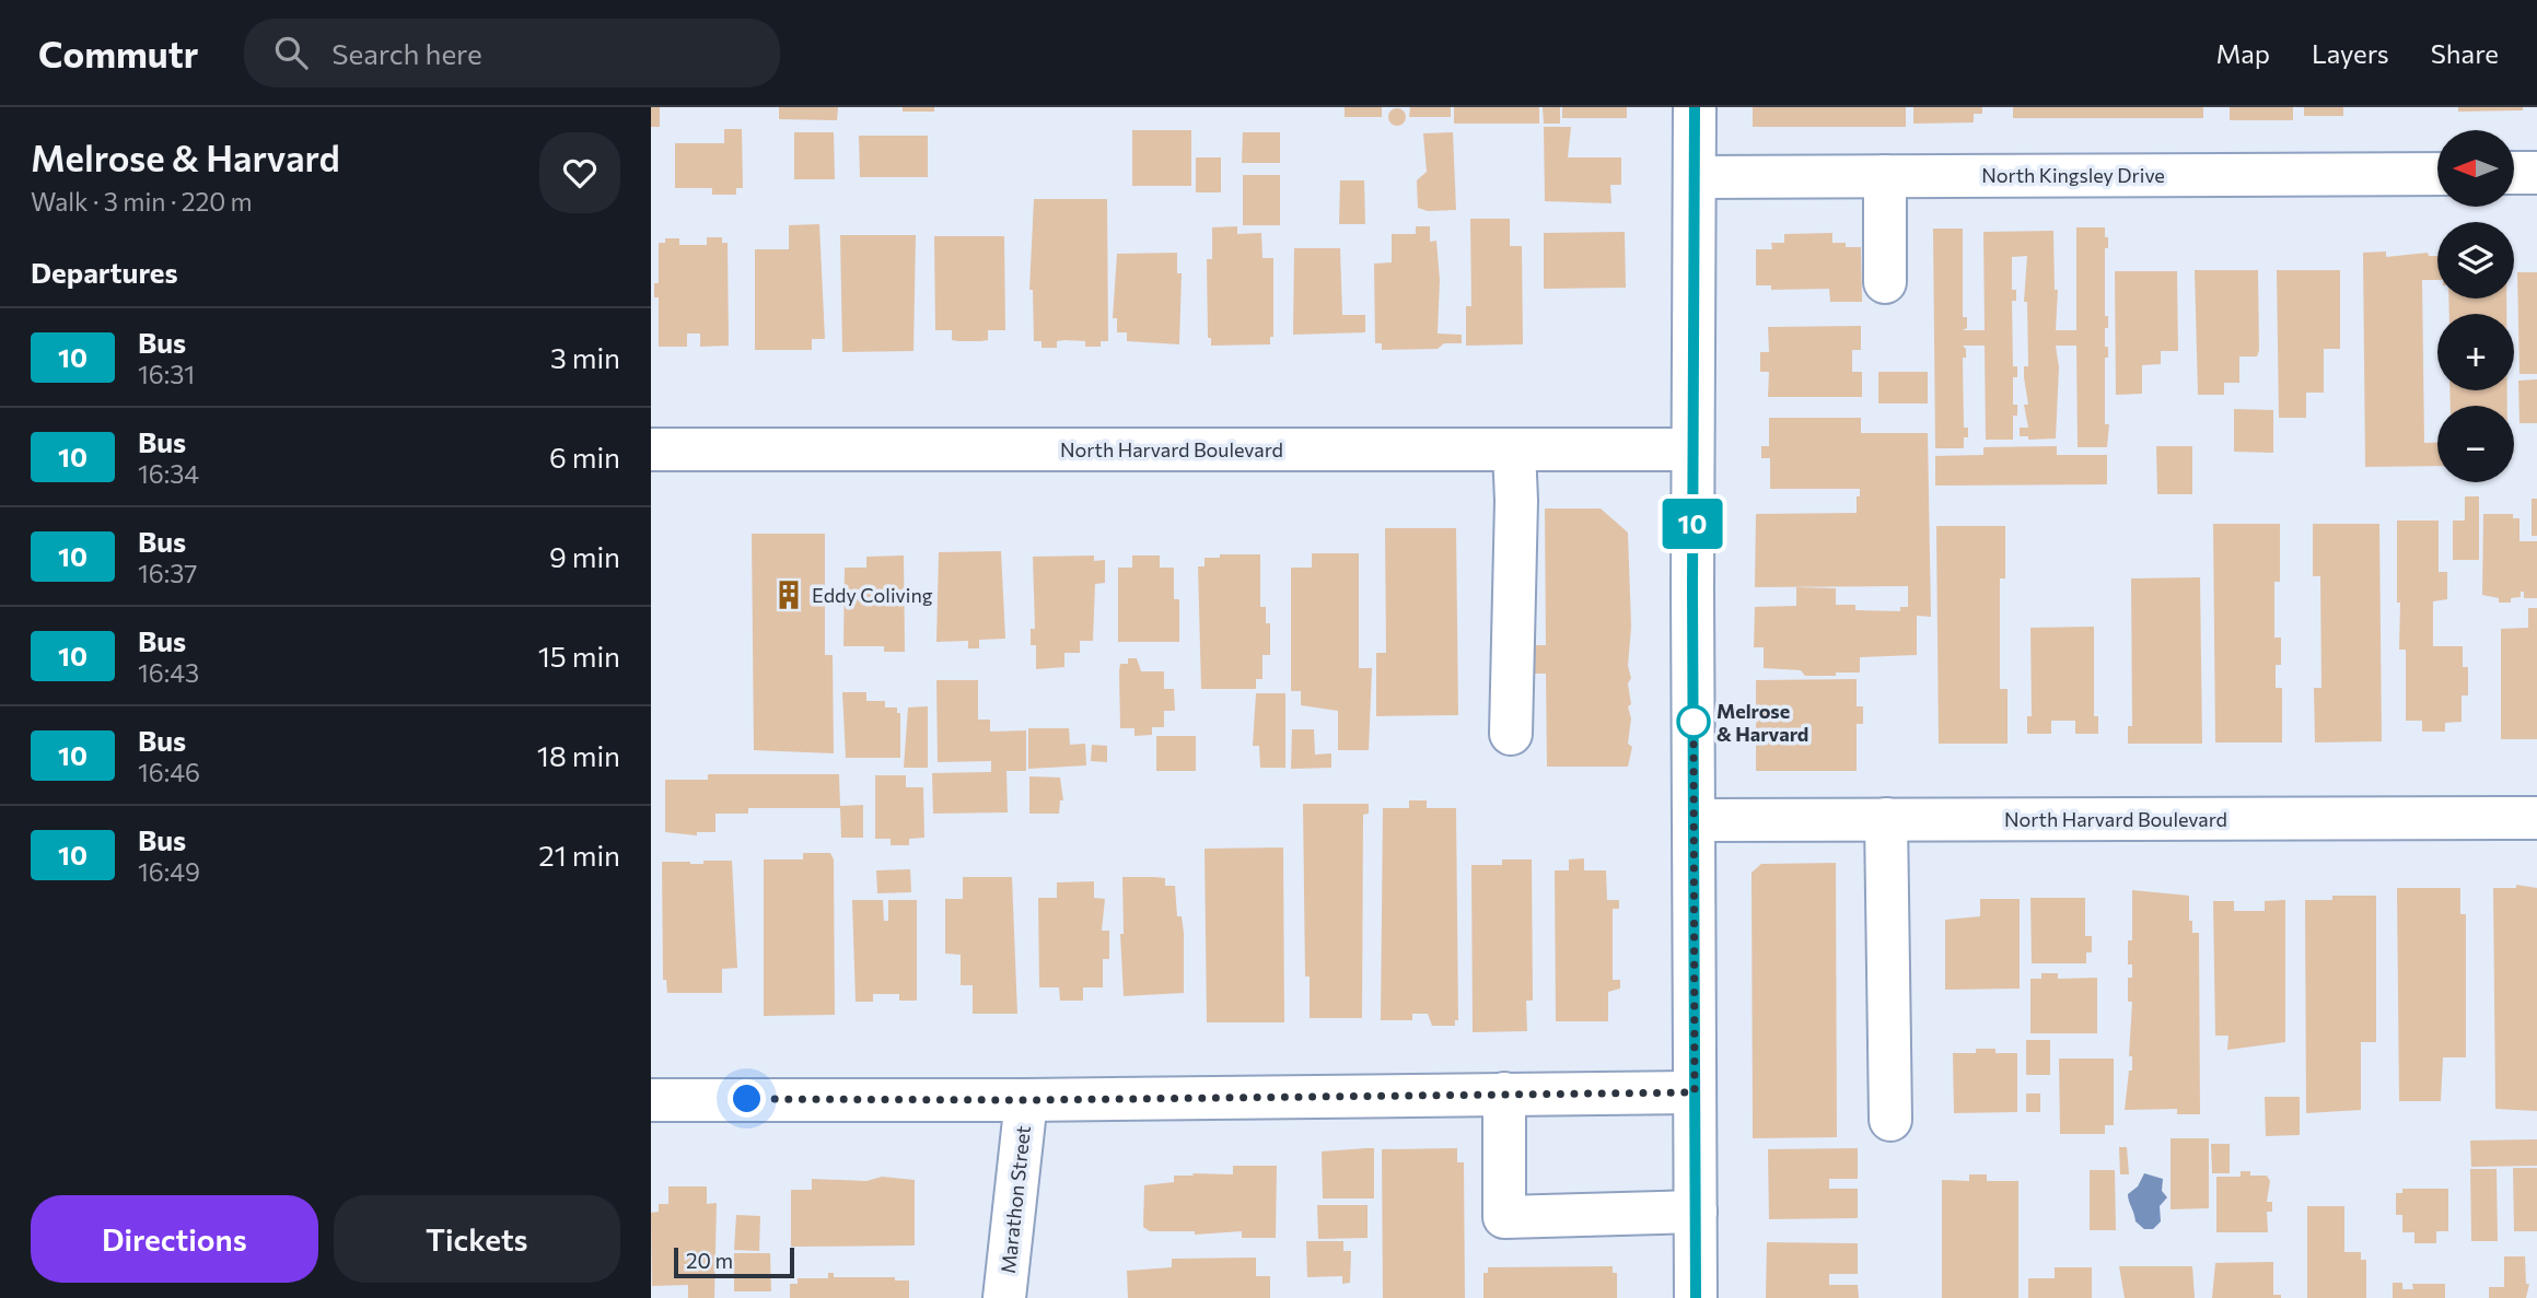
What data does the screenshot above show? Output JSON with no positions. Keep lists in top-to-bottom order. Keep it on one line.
{"streets":{"street":["North Kingsley Drive","North Harvard Boulevard","Marathon Street"]},"places":{"building":["Eddy Coliving"],"other":["Melrose & Harvard"]},"lines":["bus line 10"],"scale_bar":"20 m","north":"left","page":{"header":"Commutr","search":"Search here","nav":["Map","Layers","Share"],"heading":[["Melrose & Harvard","Walk · 3 min · 220 m"],"Departures"],"on_map":"10","map_buttons":["+","−"],"list":[{"mark":"10","name":"Bus","note":"16:31","value":"3 min"},{"mark":"10","name":"Bus","note":"16:34","value":"6 min"},{"mark":"10","name":"Bus","note":"16:37","value":"9 min"},{"mark":"10","name":"Bus","note":"16:43","value":"15 min"},{"mark":"10","name":"Bus","note":"16:46","value":"18 min"},{"mark":"10","name":"Bus","note":"16:49","value":"21 min"}],"buttons":["Directions","Tickets"],"scale":"20 m"}}
